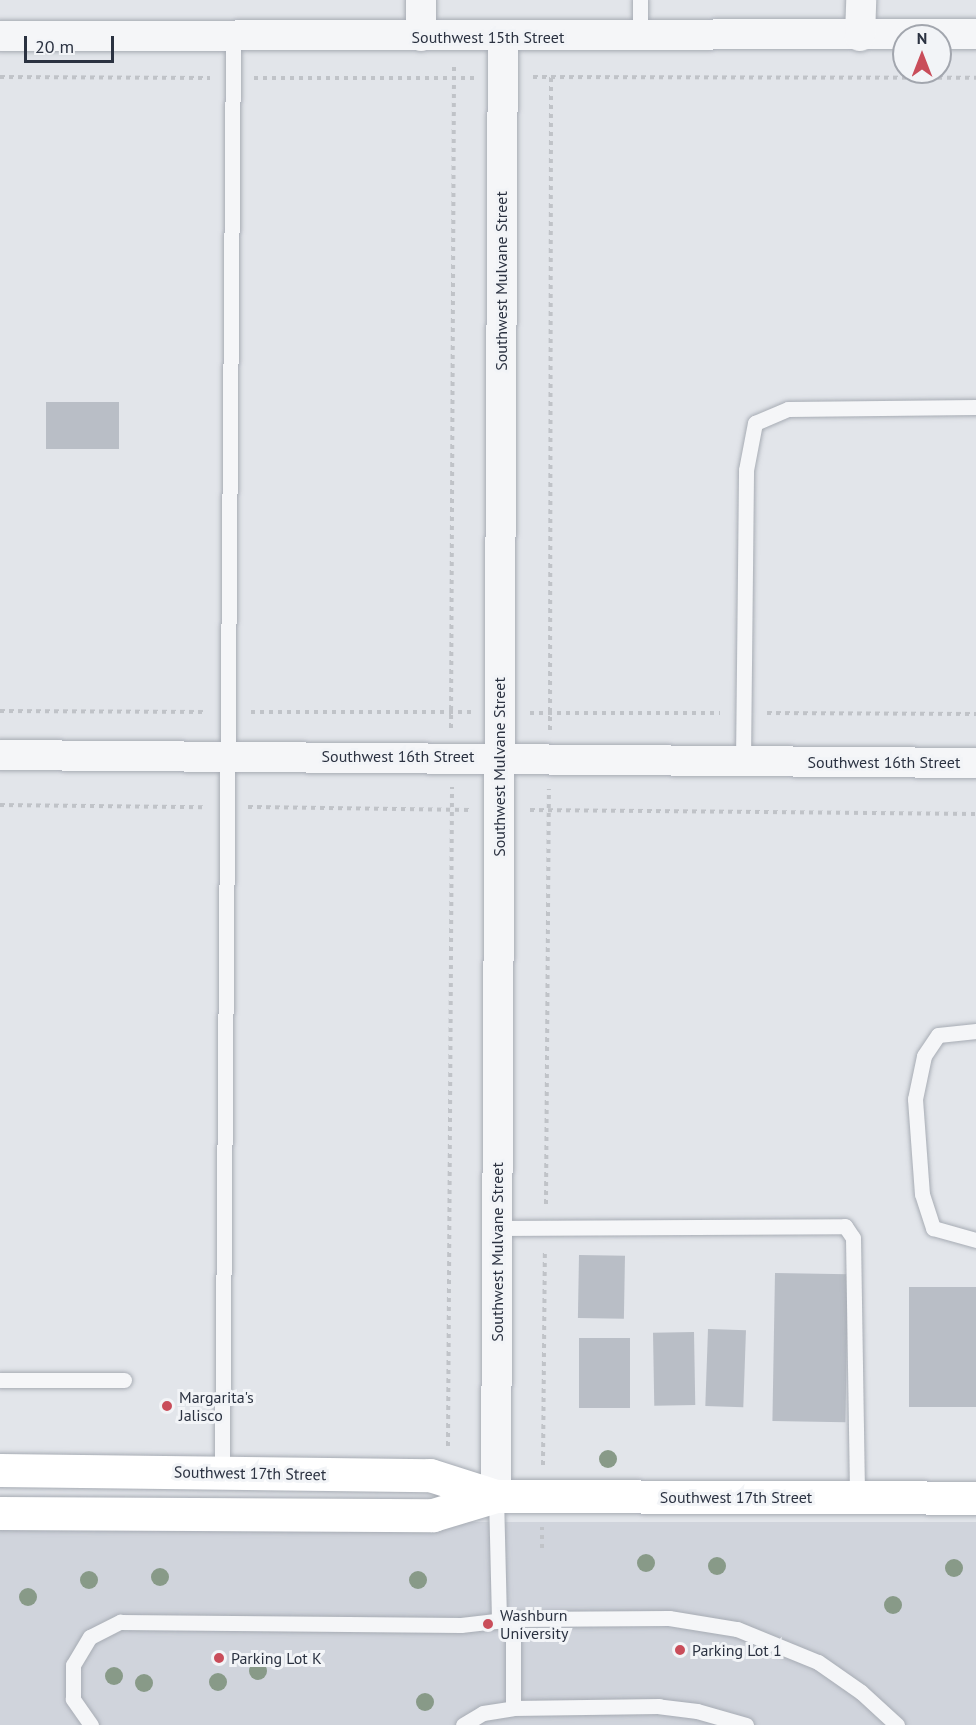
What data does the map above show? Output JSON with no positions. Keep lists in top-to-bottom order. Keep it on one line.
{"streets":{"main road":["Southwest 17th Street"],"street":["Southwest 15th Street","Southwest Mulvane Street","Southwest 16th Street"]},"crossings":[["Southwest 15th Street","Southwest Mulvane Street"],["Southwest Mulvane Street","Southwest 16th Street"],["Southwest Mulvane Street","Southwest 17th Street"]],"places":["Margarita's Jalisco","Washburn University","Parking Lot 1","Parking Lot K"],"scale_bar":"20 m","north":"top"}
